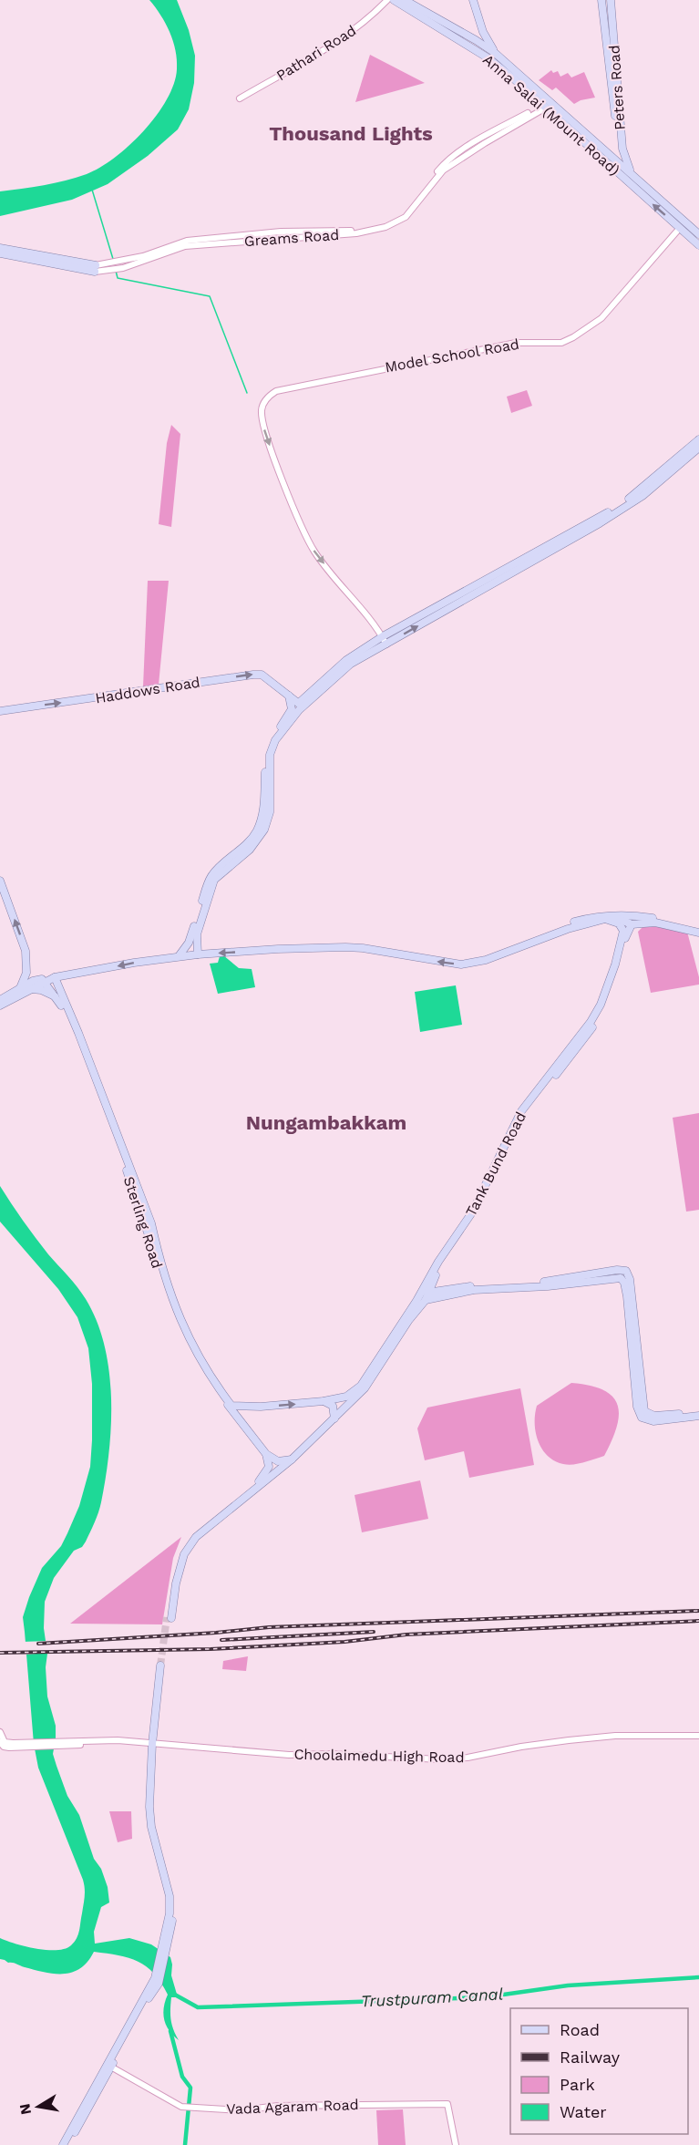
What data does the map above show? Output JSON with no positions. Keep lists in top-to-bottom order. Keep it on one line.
{"streets":{"main road":["Peters Road","Anna Salai (Mount Road)","Greams Road","Haddows Road","Tank Bund Road","Sterling Road"],"street":["Pathari Road","Model School Road","Choolaimedu High Road","Vada Agaram Road"]},"crossings":[["Peters Road","Anna Salai (Mount Road)"],["Anna Salai (Mount Road)","Greams Road"],["Anna Salai (Mount Road)","Model School Road"]],"one_way":["Haddows Road"],"districts":["Thousand Lights","Nungambakkam"],"water":["Trustpuram Canal"],"legend":["Road","Railway","Park","Water"],"north":"left"}
